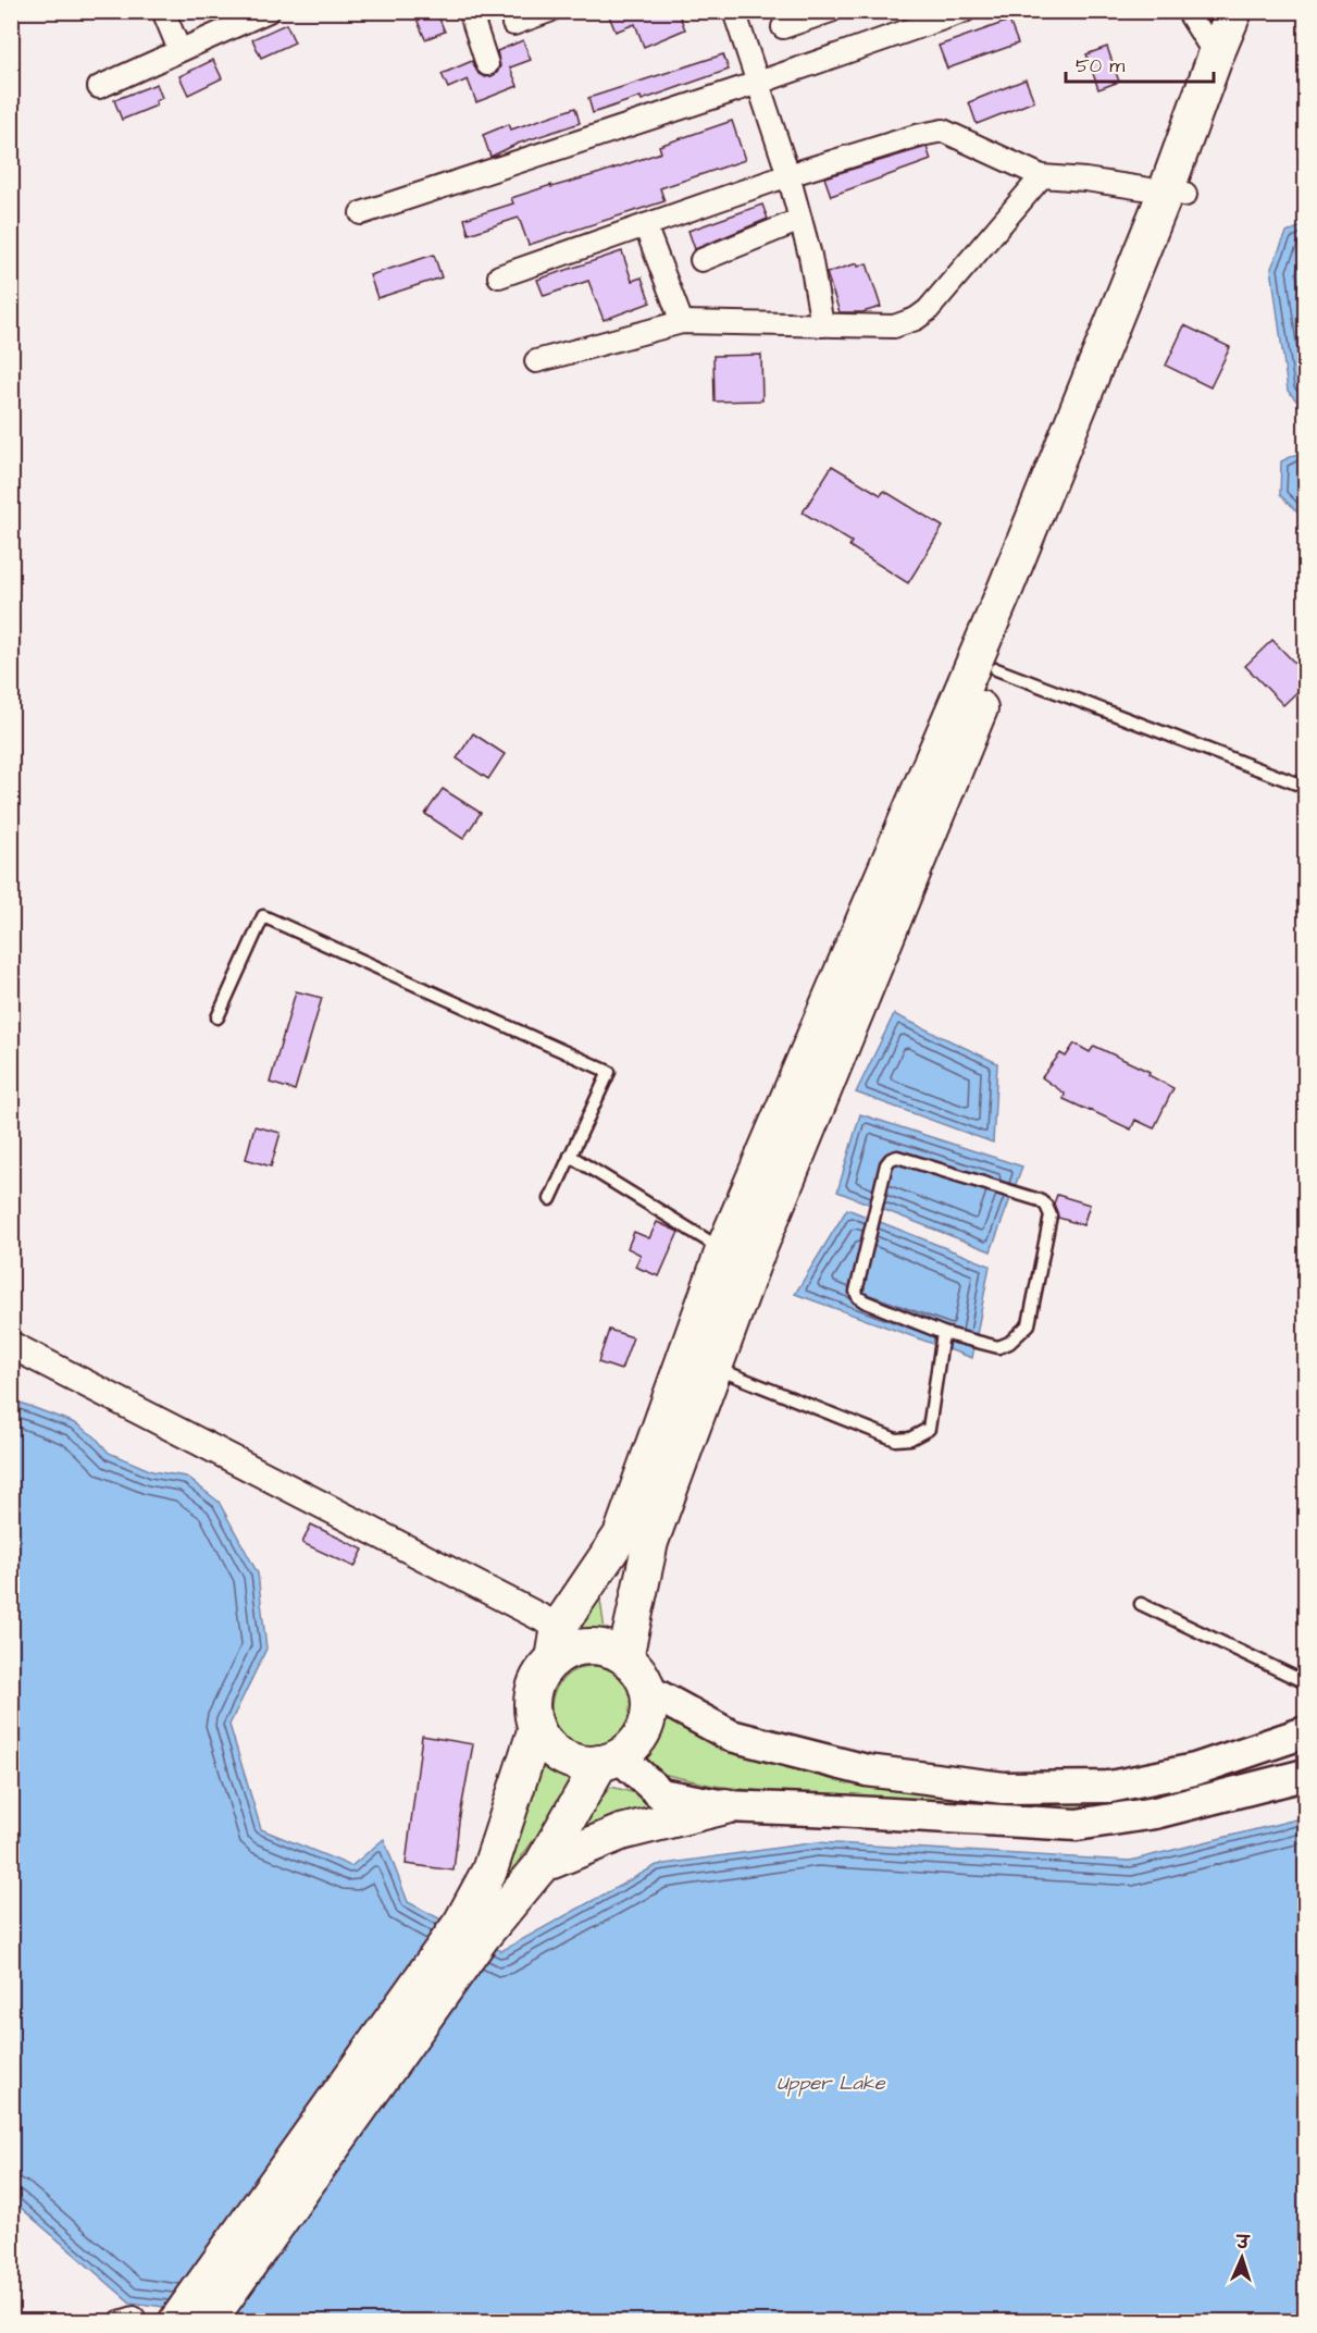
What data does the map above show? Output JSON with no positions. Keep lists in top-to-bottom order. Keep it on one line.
{"water":["Upper Lake"],"scale_bar":"50 m","north":"top"}
